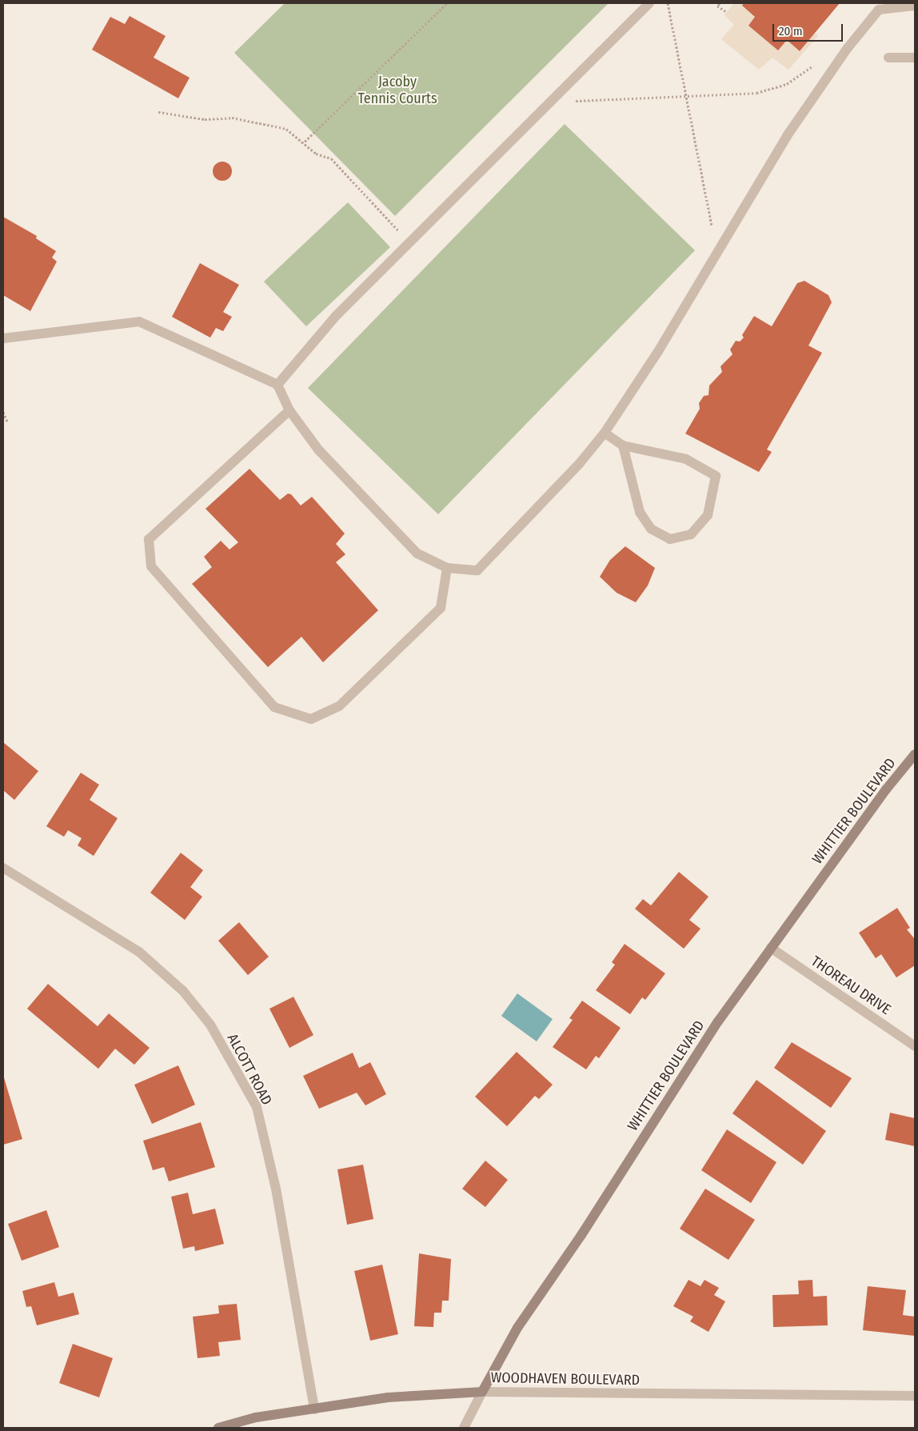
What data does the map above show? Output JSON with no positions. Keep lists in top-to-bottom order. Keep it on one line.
{"streets":{"street":["WHITTIER BOULEVARD","THOREAU DRIVE","ALCOTT ROAD","WOODHAVEN BOULEVARD"]},"crossings":[["WHITTIER BOULEVARD","THOREAU DRIVE"],["WHITTIER BOULEVARD","WOODHAVEN BOULEVARD"],["ALCOTT ROAD","WOODHAVEN BOULEVARD"]],"parks":["Jacoby Tennis Courts"],"scale_bar":"20 m"}
